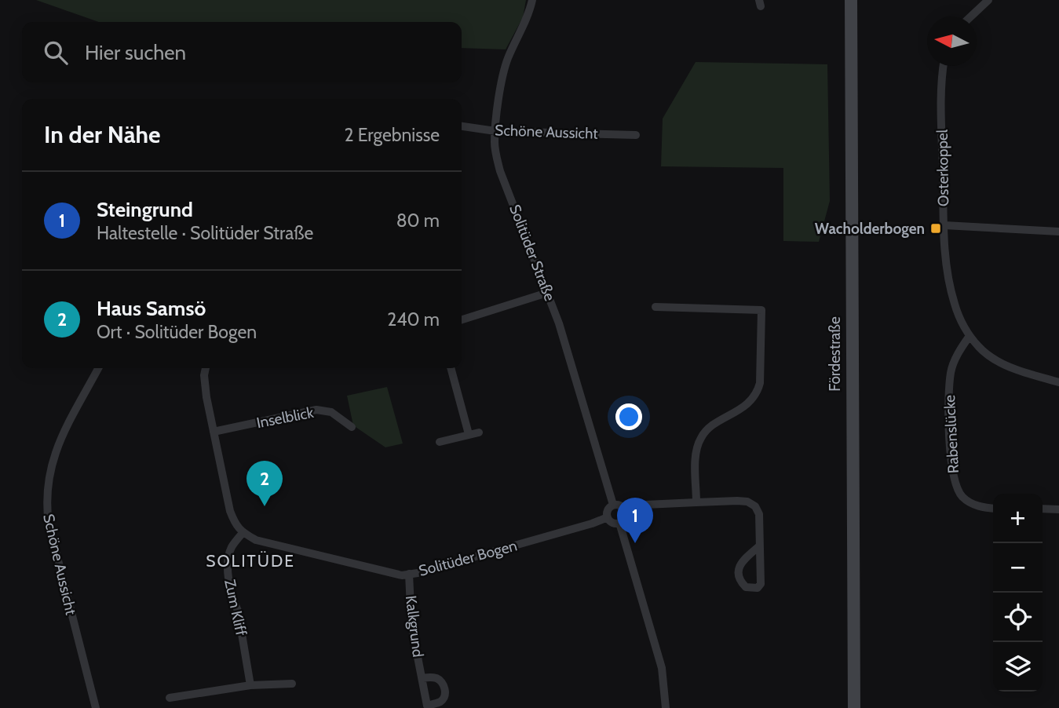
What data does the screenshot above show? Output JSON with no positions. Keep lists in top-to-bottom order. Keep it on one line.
{"streets":{"main road":["Fördestraße"],"street":["Schöne Aussicht","Osterkoppel","Solitüder Straße","Inselblick","Rabenslücke","Solitüder Bogen","Zum Kliff","Kalkgrund"]},"crossings":[["Schöne Aussicht","Solitüder Straße"],["Osterkoppel","Rabenslücke"],["Solitüder Straße","Solitüder Bogen"],["Solitüder Bogen","Zum Kliff"],["Solitüder Bogen","Kalkgrund"]],"districts":["SOLITÜDE"],"places":{"transit":["Wacholderbogen"]},"north":"left","page":{"search":"Hier suchen","heading":["In der Nähe","2 Ergebnisse"],"list":[{"mark":"1","name":"Steingrund","note":"Haltestelle · Solitüder Straße","value":"80 m"},{"mark":"2","name":"Haus Samsö","note":"Ort · Solitüder Bogen","value":"240 m"}],"pins":["2","1"],"map_buttons":["+","−"]}}
